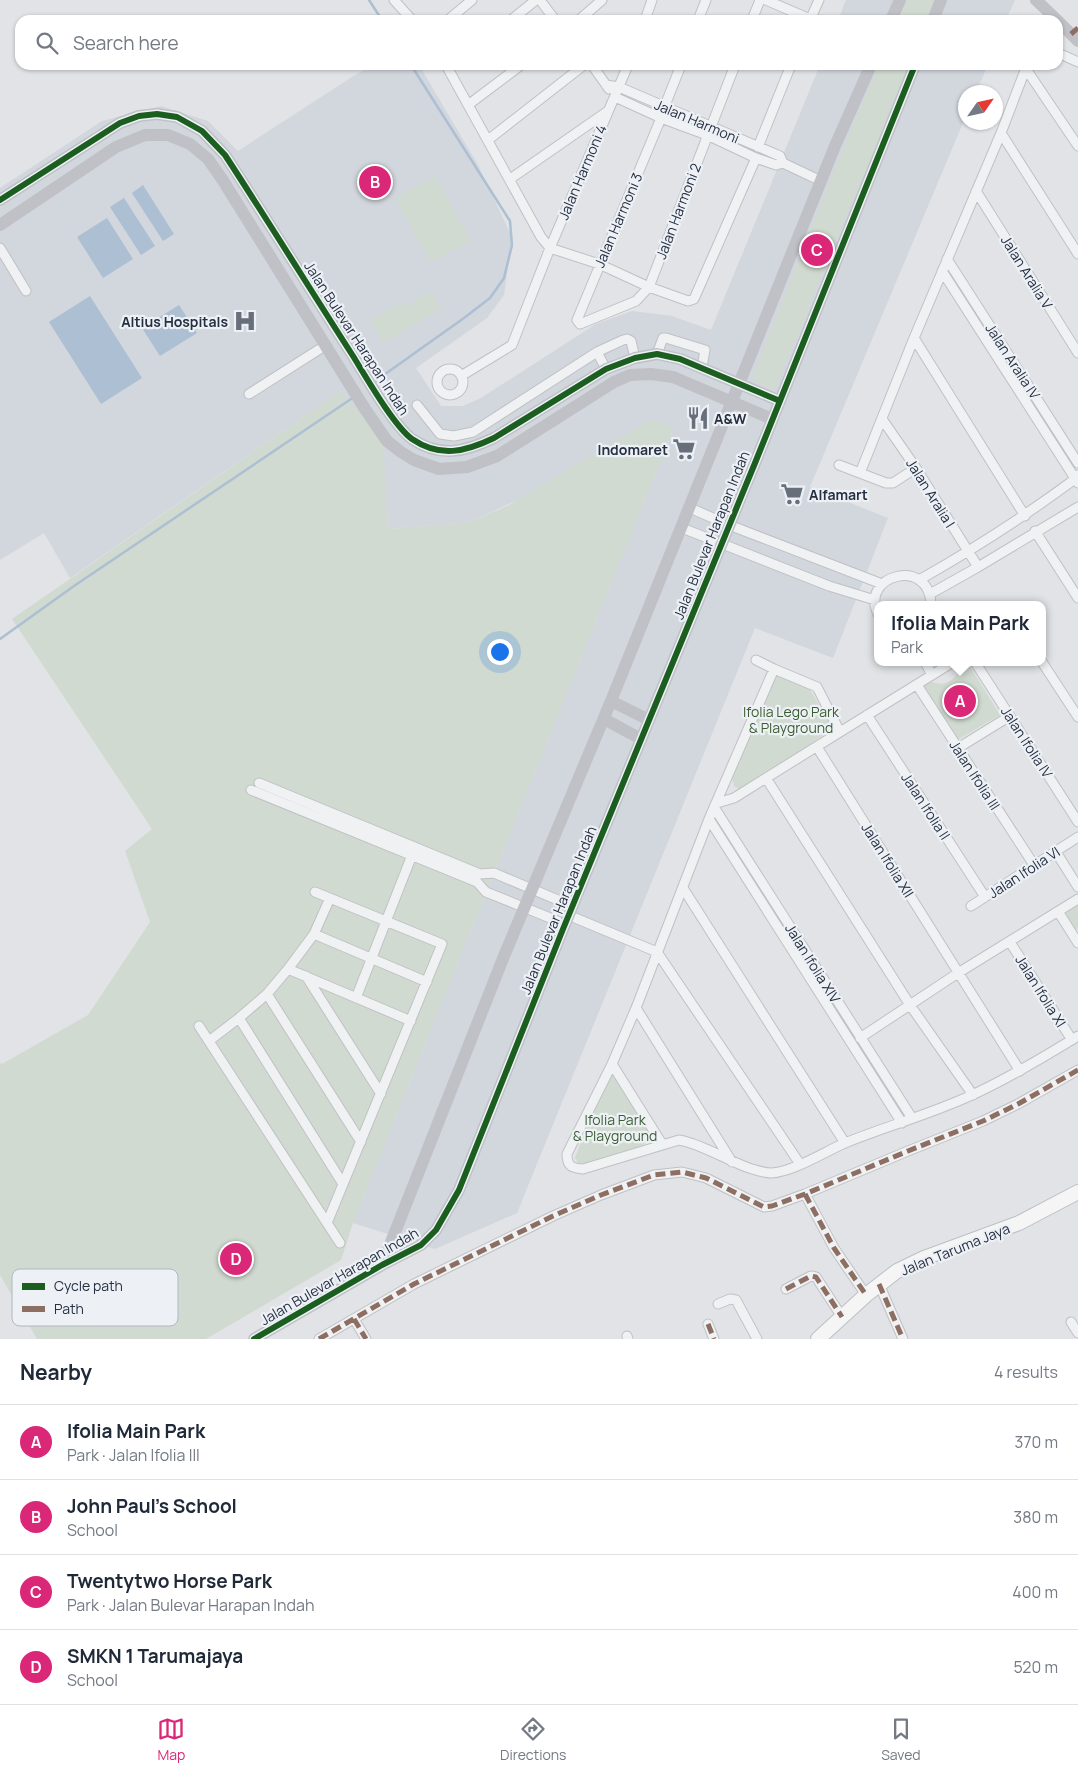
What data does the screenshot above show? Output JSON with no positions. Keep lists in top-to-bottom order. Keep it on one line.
{"streets":{"main road":["Jalan Taruma Jaya"],"street":["Jalan Harmoni","Jalan Harmoni 4","Jalan Harmoni 2","Jalan Harmoni 3","Jalan Aralia V","Jalan Bulevar Harapan Indah","Jalan Aralia IV","Jalan Aralia I","Jalan Ifolia IV","Jalan Ifolia III","Jalan Ifolia II","Jalan Ifolia XII","Jalan Ifolia VI","Jalan Ifolia XIV","Jalan Ifolia XI"]},"crossings":[["Jalan Harmoni","Jalan Harmoni 4"],["Jalan Harmoni","Jalan Harmoni 2"],["Jalan Harmoni","Jalan Harmoni 3"],["Jalan Harmoni","Jalan Bulevar Harapan Indah"],["Jalan Harmoni 2","Jalan Harmoni 3"],["Jalan Ifolia III","Jalan Ifolia VI"],["Jalan Ifolia II","Jalan Ifolia VI"]],"parks":["Ifolia Lego Park & Playground","Ifolia Park & Playground"],"places":{"hospital":["Altius Hospitals"],"restaurant":["A&W"],"supermarket":["Indomaret","Alfamart"]},"legend":["Cycle path","Path"],"north":"top right","page":{"search":"Search here","pins":["B","C","A","D"],"popup":["Ifolia Main Park","Park"],"heading":["Nearby","4 results"],"list":[{"mark":"A","name":"Ifolia Main Park","note":"Park · Jalan Ifolia III","value":"370 m"},{"mark":"B","name":"John Paul's School","note":"School","value":"380 m"},{"mark":"C","name":"Twentytwo Horse Park","note":"Park · Jalan Bulevar Harapan Indah","value":"400 m"},{"mark":"D","name":"SMKN 1 Tarumajaya","note":"School","value":"520 m"}],"nav":["Map","Directions","Saved"]}}
